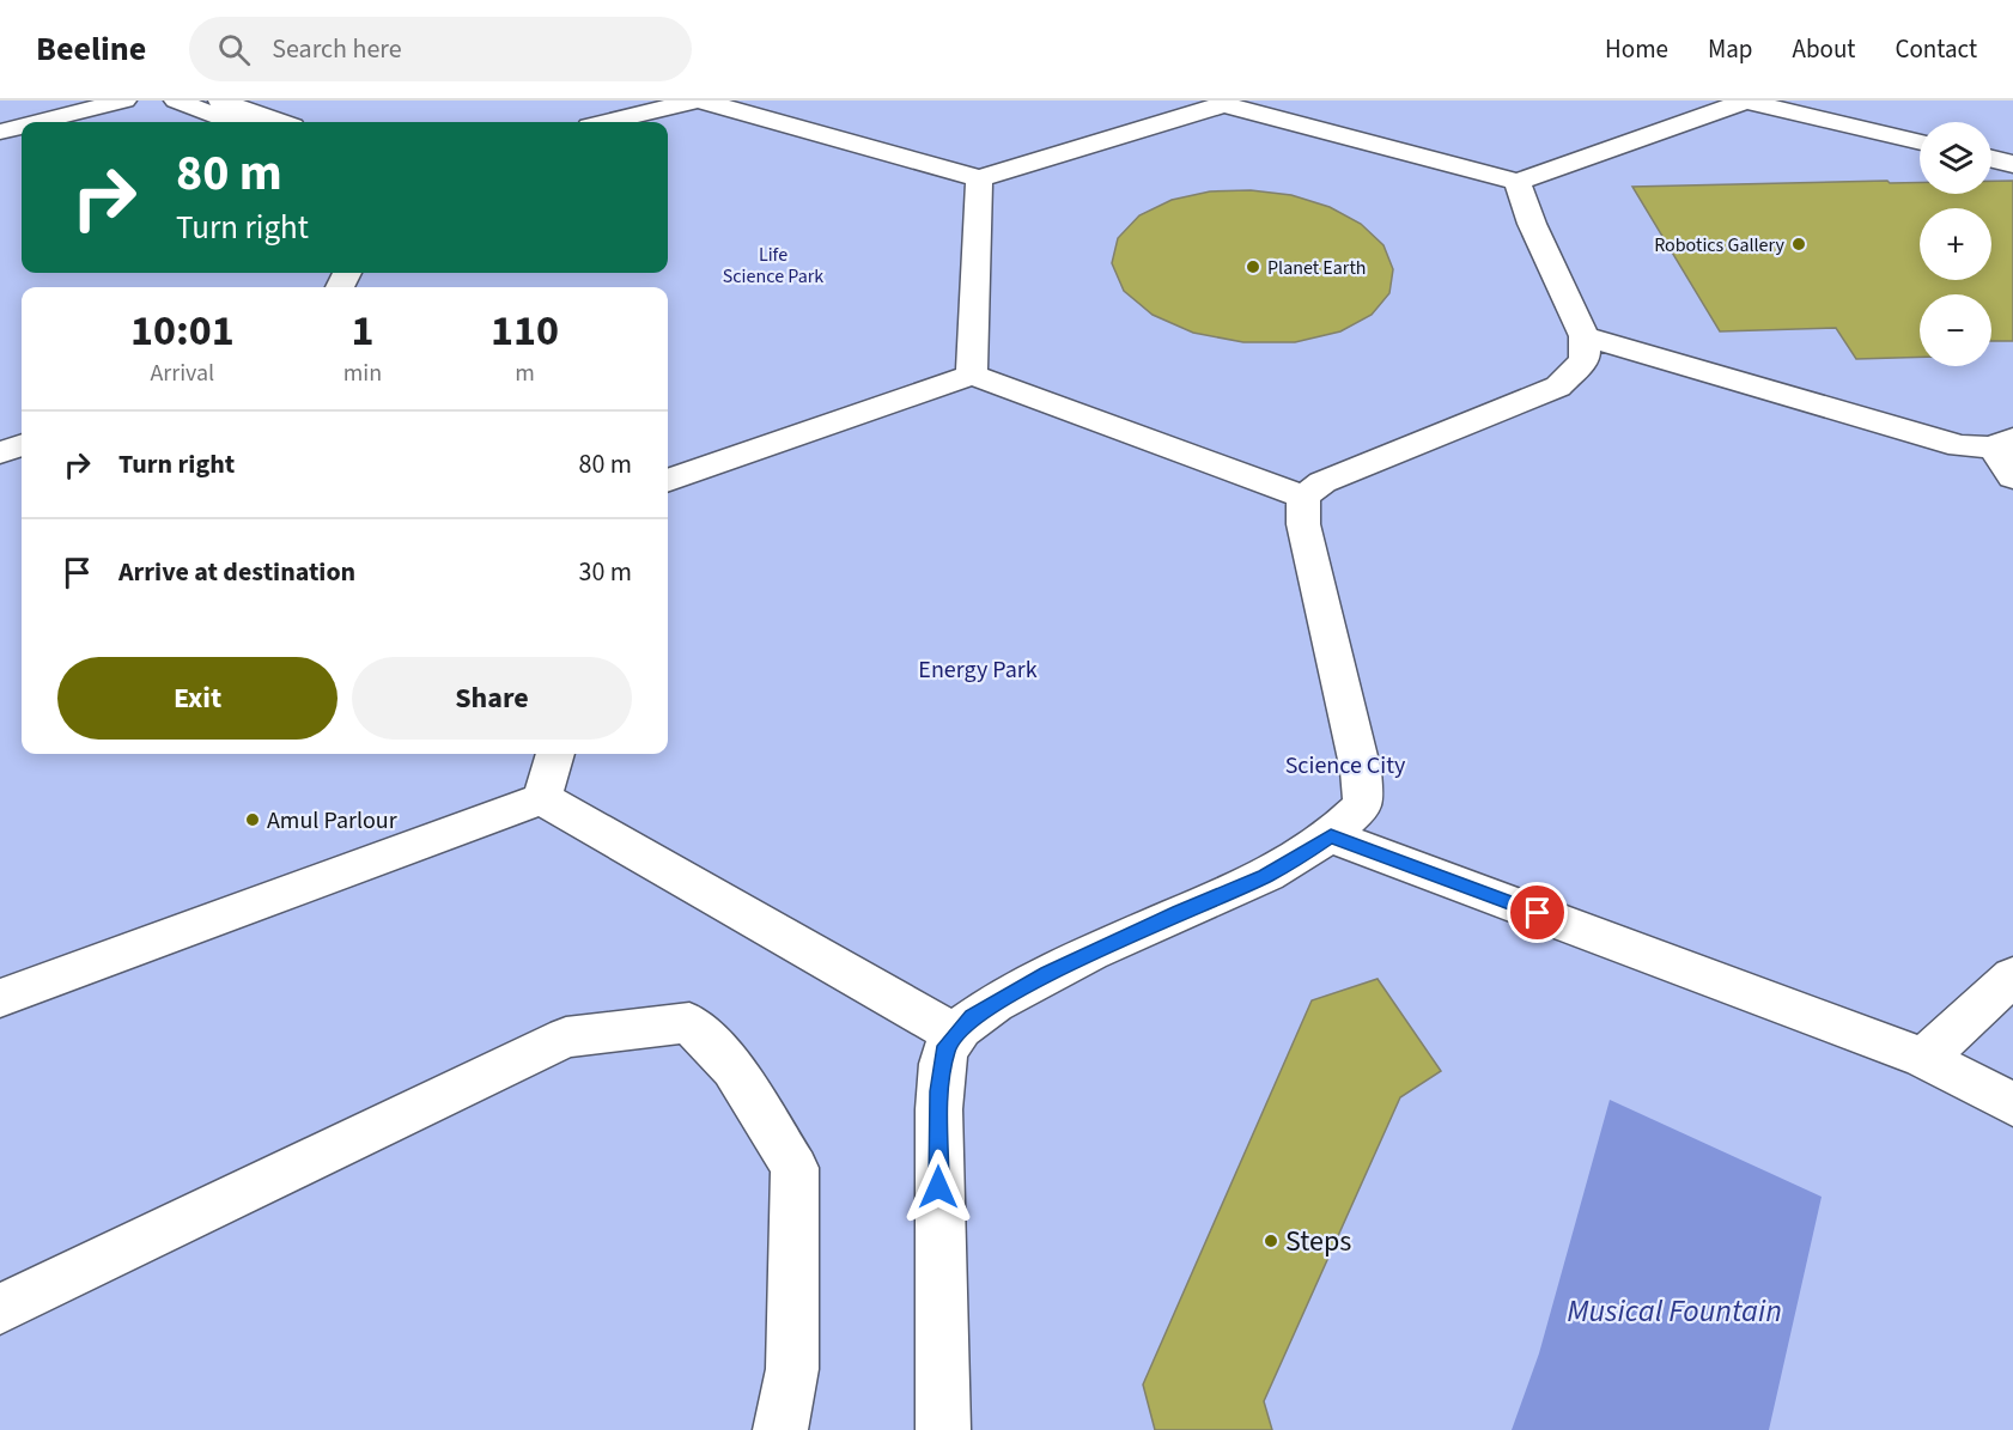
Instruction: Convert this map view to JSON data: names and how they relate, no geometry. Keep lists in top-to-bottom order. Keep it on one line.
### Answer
{"water":["Musical Fountain"],"parks":["Life Science Park","Energy Park","Science City"],"places":["Robotics Gallery","Planet Earth","Amul Parlour","Steps"],"page":{"header":"Beeline","search":"Search here","nav":["Home","Map","About","Contact"],"map_buttons":["+","−"],"turn":["80 m","Turn right"],"eta":["10:01","Arrival","1","min","110","m"],"list":[{"name":"Turn right","value":"80 m"},{"name":"Arrive at destination","value":"30 m"}],"buttons":["Exit","Share"]}}
